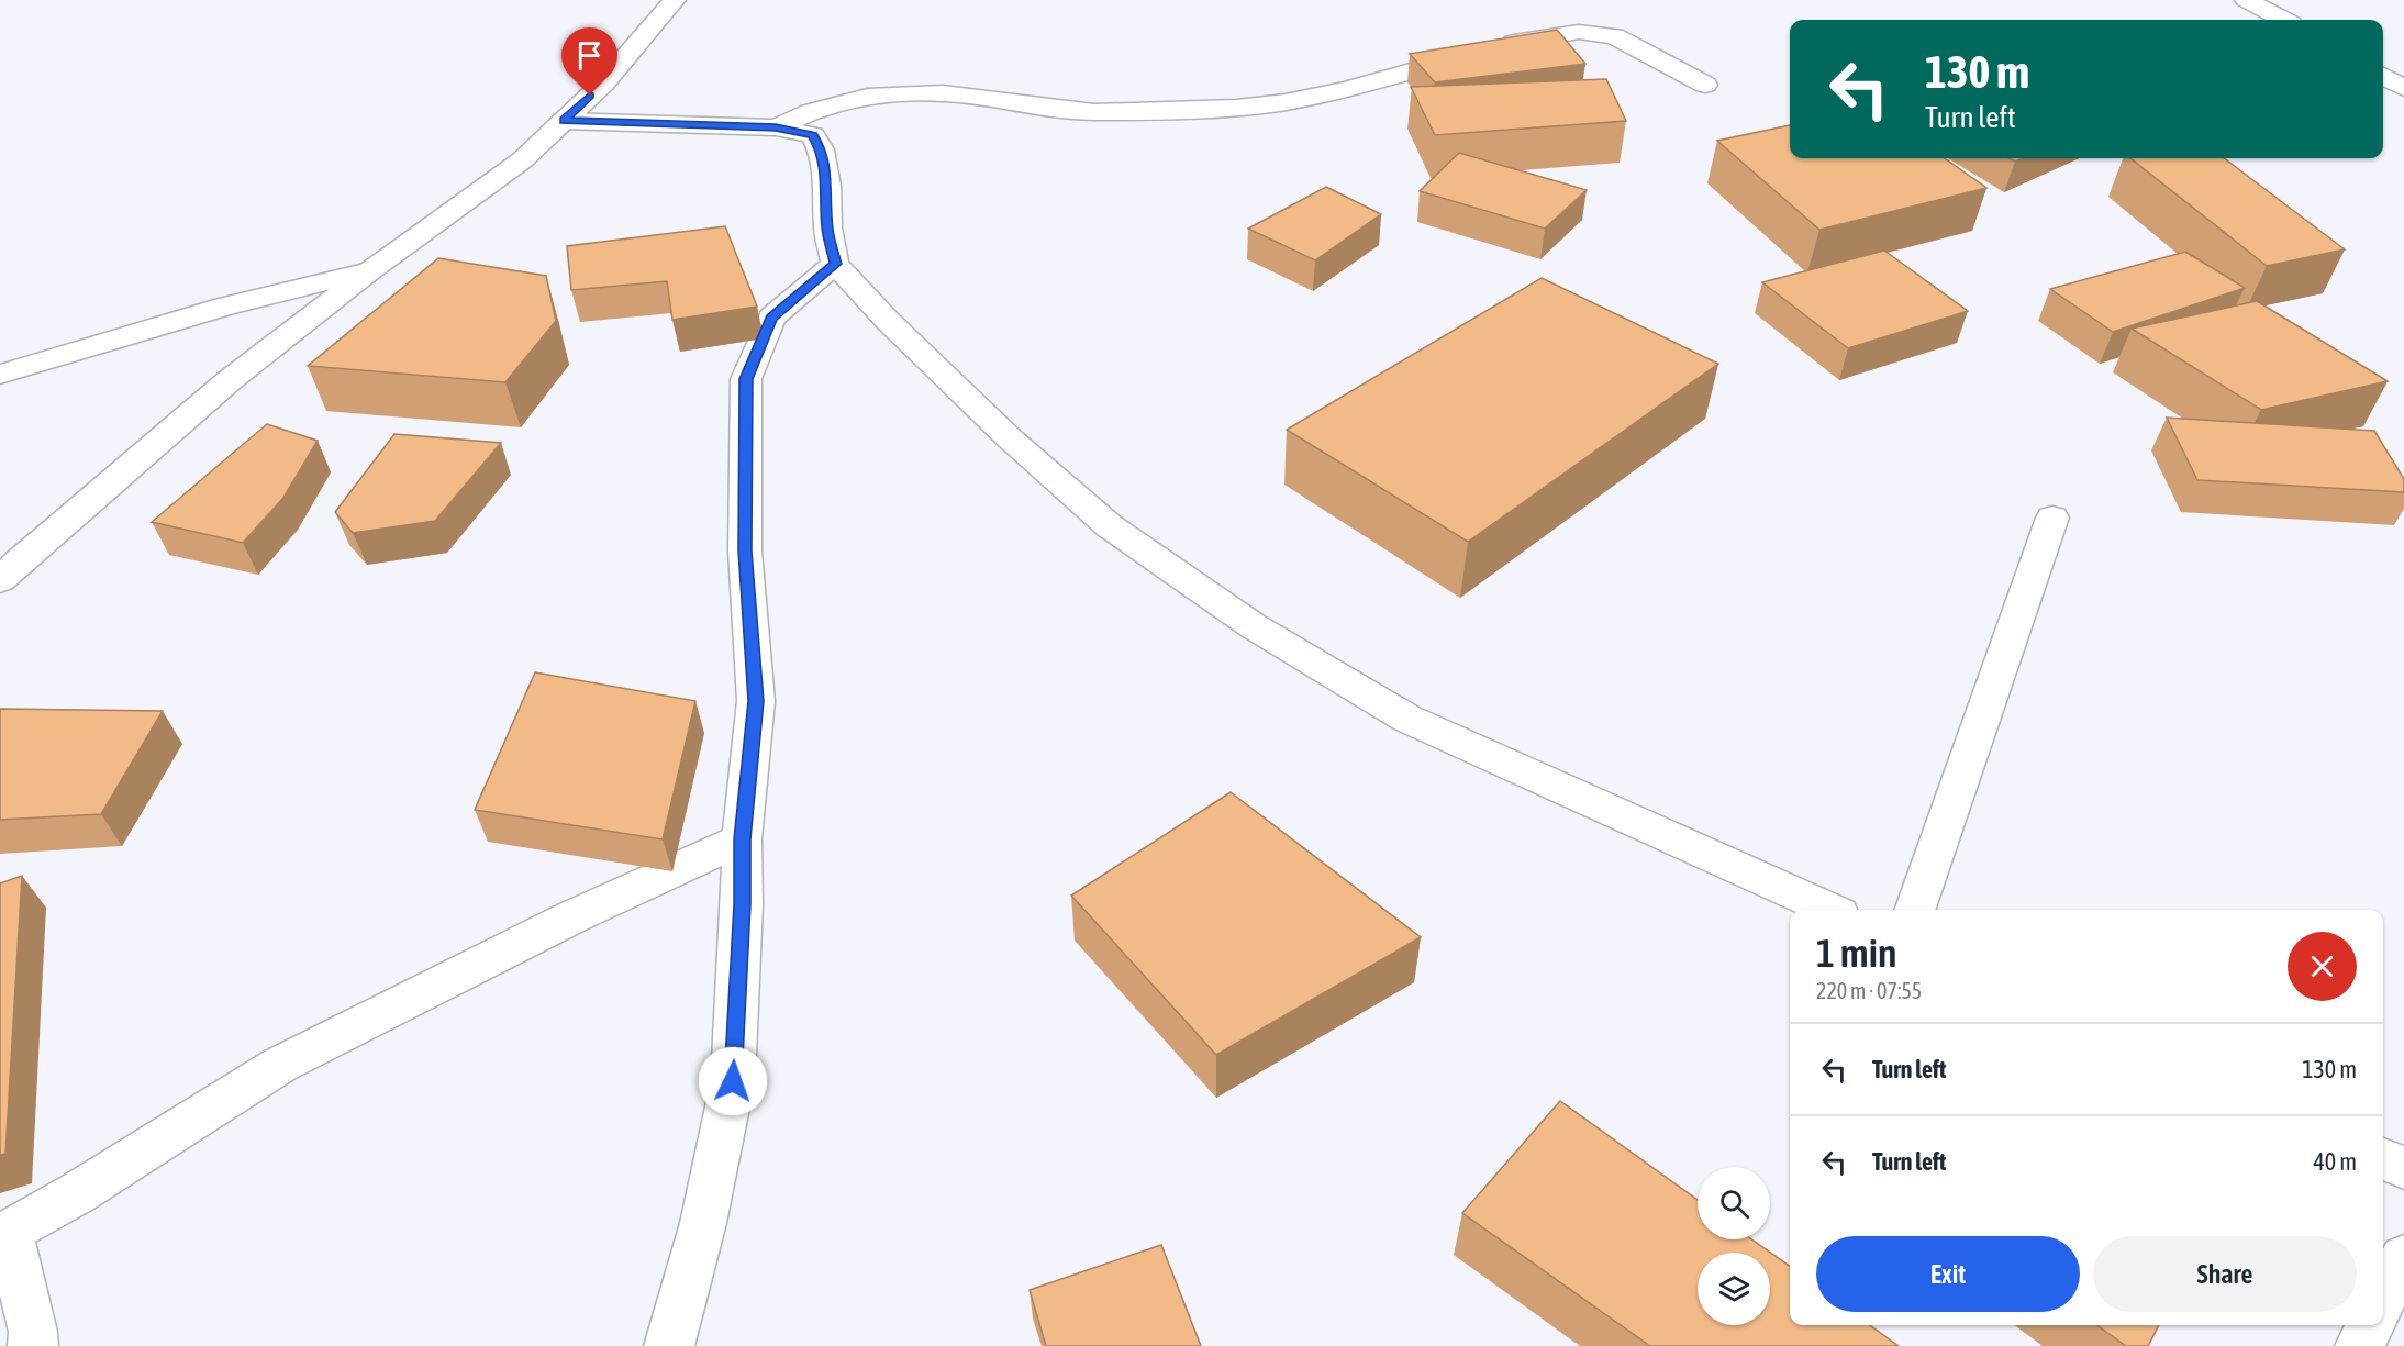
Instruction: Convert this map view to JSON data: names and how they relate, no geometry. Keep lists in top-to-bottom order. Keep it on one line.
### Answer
{"page":{"turn":["130 m","Turn left"],"heading":["1 min","220 m · 07:55"],"list":[{"name":"Turn left","value":"130 m"},{"name":"Turn left","value":"40 m"}],"buttons":["Exit","Share"]}}
